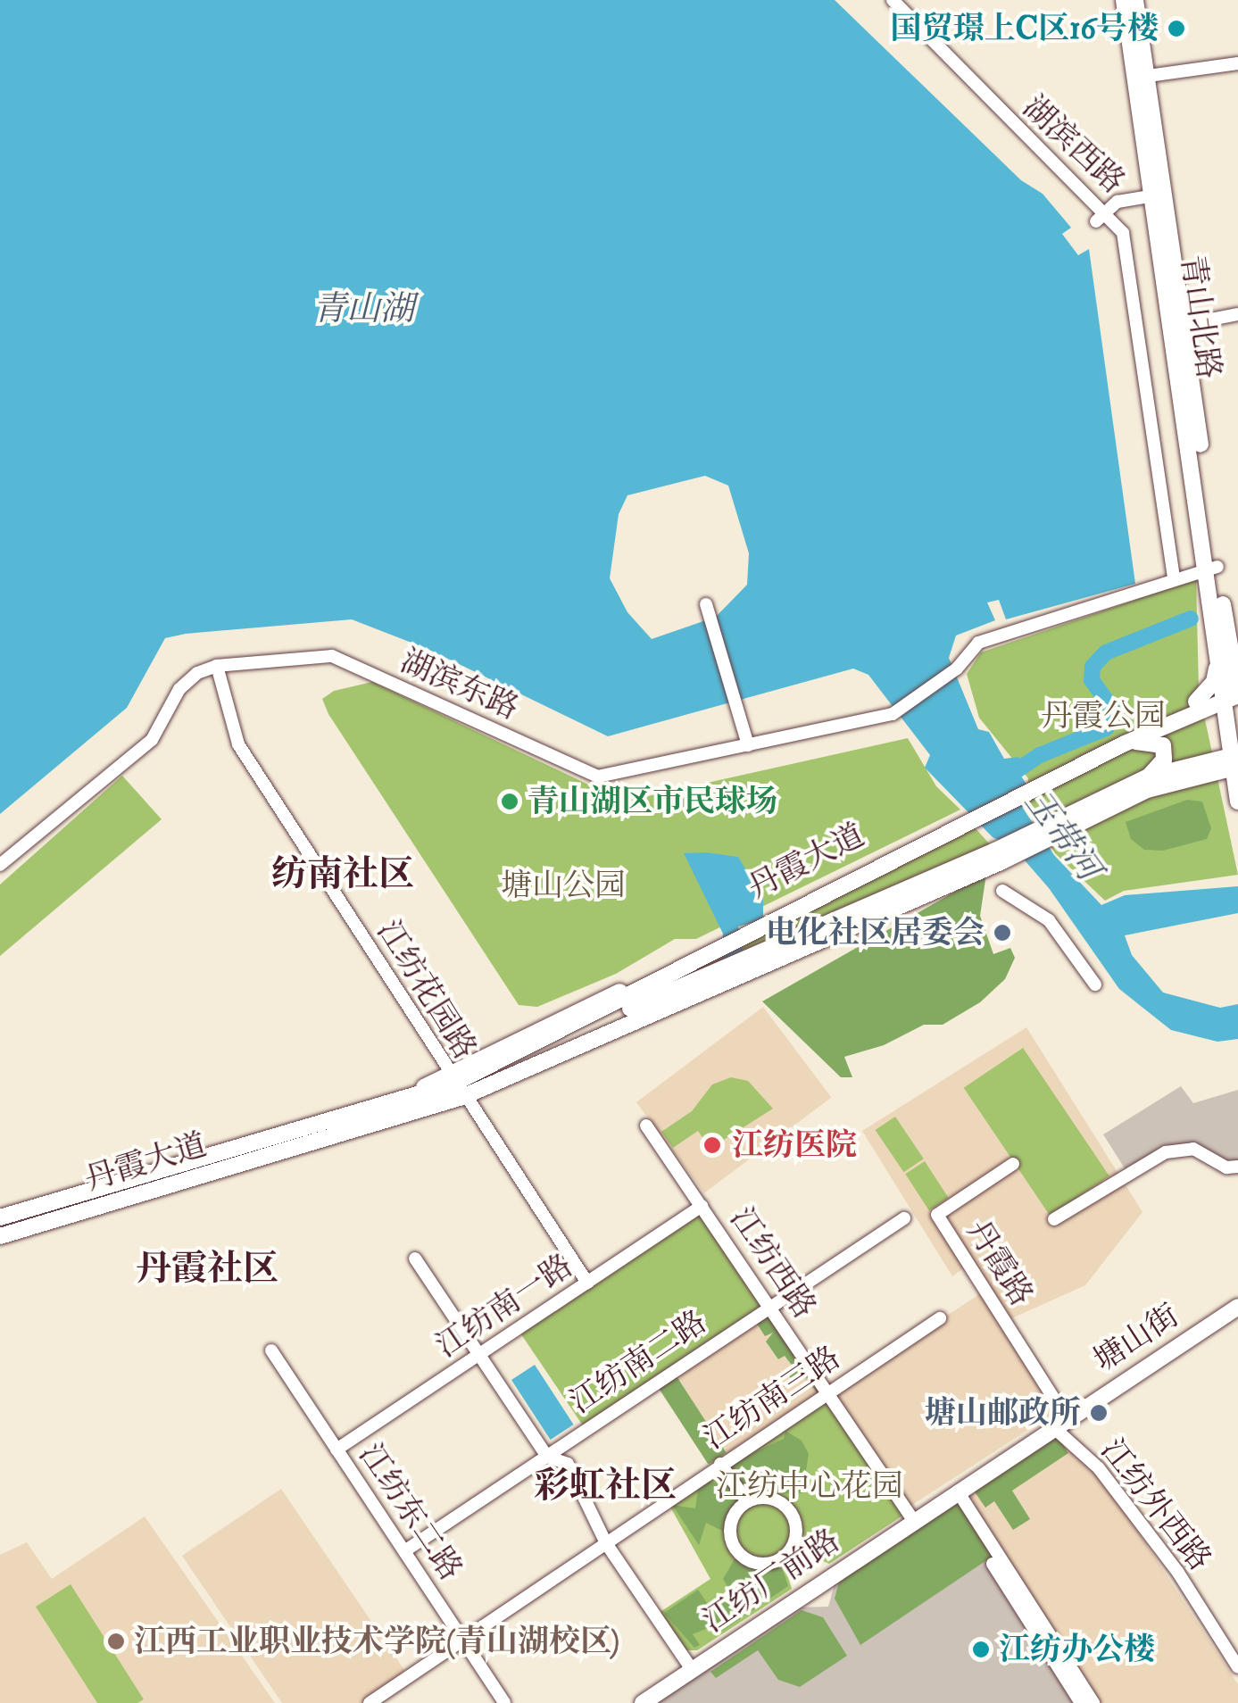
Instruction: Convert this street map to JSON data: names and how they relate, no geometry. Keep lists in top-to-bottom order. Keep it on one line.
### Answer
{"streets":{"main road":["青山北路","丹霞大道","塘山街","江纺厂前路"],"street":["湖滨西路","湖滨东路","江纺花园路","江纺西路","丹霞路","江纺南一路","江纺南二路","江纺南三路","江纺外西路","江纺东二路"]},"crossings":[["湖滨西路","湖滨东路"],["青山北路","丹霞大道"],["湖滨东路","江纺花园路"],["丹霞大道","江纺花园路"],["江纺花园路","江纺南一路"],["江纺西路","江纺南一路"],["江纺西路","江纺南二路"],["江纺西路","江纺南三路"],["江纺西路","江纺厂前路"],["丹霞路","塘山街"],["丹霞路","江纺外西路"],["丹霞路","江纺厂前路"],["江纺南一路","江纺东二路"],["塘山街","江纺外西路"],["塘山街","江纺厂前路"],["江纺南二路","江纺东二路"],["江纺南三路","江纺东二路"],["江纺外西路","江纺厂前路"]],"districts":["纺南社区","丹霞社区","彩虹社区"],"water":["青山湖","玉带河"],"parks":["丹霞公园","塘山公园","江纺中心花园"],"places":["国贸璟上C区16号楼","青山湖区市民球场","电化社区居委会","江纺医院","塘山邮政所","江西工业职业技术学院(青山湖校区)","江纺办公楼"]}
